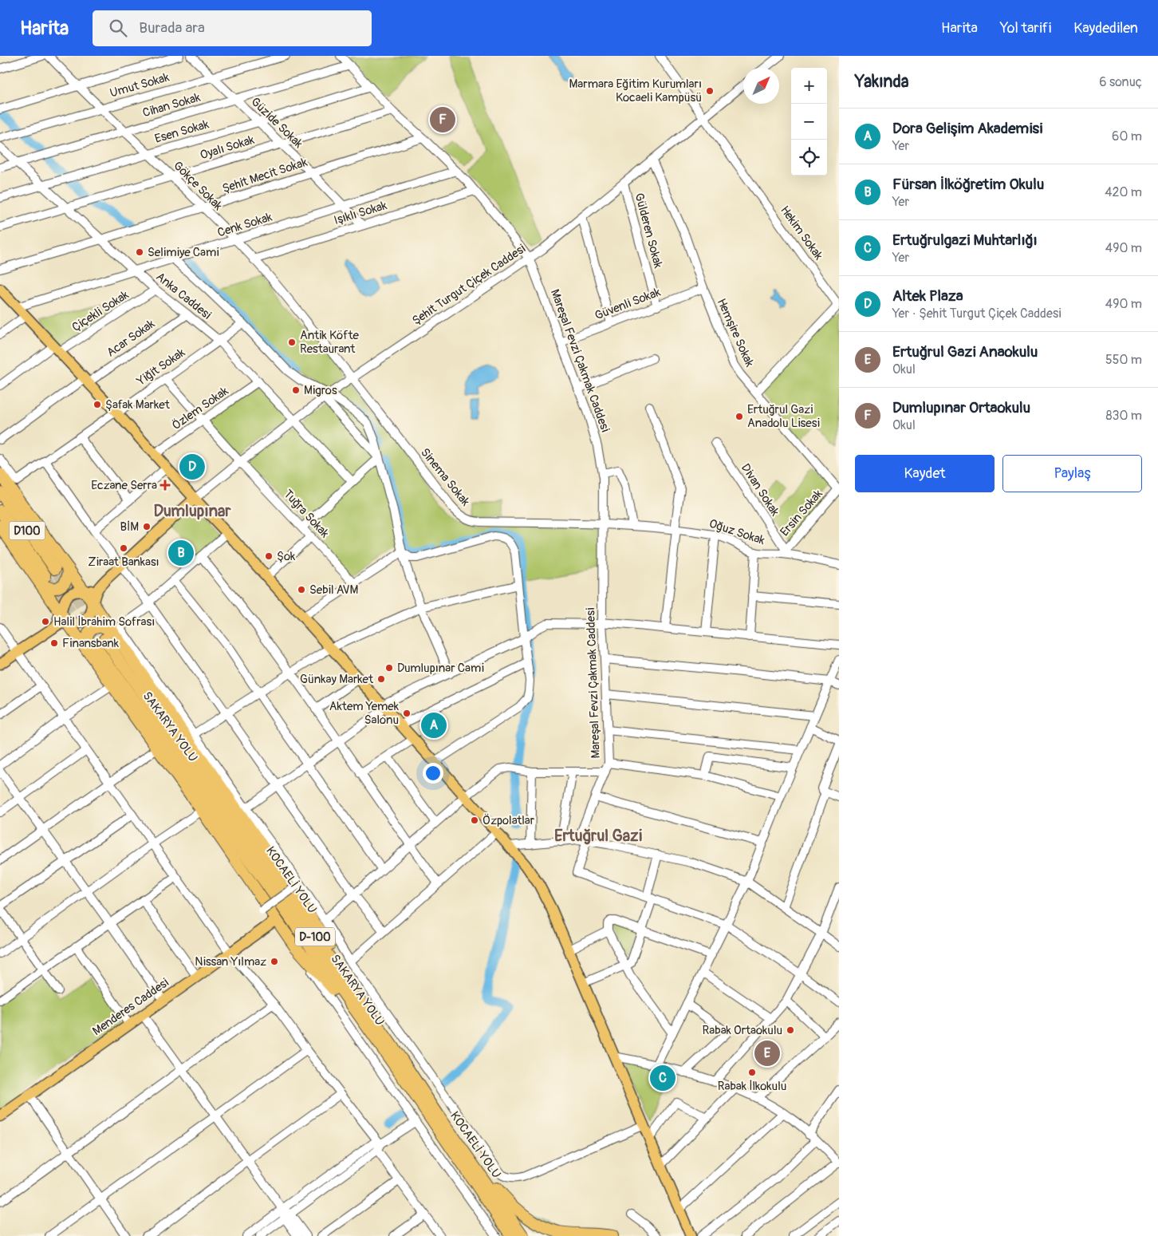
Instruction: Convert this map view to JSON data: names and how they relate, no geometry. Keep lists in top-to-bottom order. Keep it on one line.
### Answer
{"streets":{"highway":["D100","SAKARYA YOLU","KOCAELİ YOLU","D-100"],"main road":["Menderes Caddesi"],"street":["Umut Sokak","Cihan Sokak","Güzide Sokak","Esen Sokak","Oyalı Sokak","Şehit Mecit Sokak","Gökçe Sokak","Işıklı Sokak","Cenk Sokak","Gülderen Sokak","Hekim Sokak","Şehit Turgut Çiçek Caddesi","Anka Caddesi","Güvenli Sokak","Çiçekli Sokak","Hemşire Sokak","Acar Sokak","Mareşal Fevzi Çakmak Caddesi","Yiğit Sokak","Özlem Sokak","Sinema Sokak","Divan Sokak","Ersin Sokak","Tuğra Sokak","Oğuz Sokak"]},"crossings":[["Umut Sokak","Güzide Sokak"],["Umut Sokak","Gökçe Sokak"],["Cihan Sokak","Güzide Sokak"],["Cihan Sokak","Gökçe Sokak"],["Cihan Sokak","Anka Caddesi"],["Cihan Sokak","Mareşal Fevzi Çakmak Caddesi"],["Güzide Sokak","Esen Sokak"],["Güzide Sokak","Oyalı Sokak"],["Güzide Sokak","Şehit Mecit Sokak"],["Güzide Sokak","Işıklı Sokak"],["Güzide Sokak","Cenk Sokak"],["Esen Sokak","Gökçe Sokak"],["Esen Sokak","Anka Caddesi"],["Esen Sokak","Mareşal Fevzi Çakmak Caddesi"],["Oyalı Sokak","Gökçe Sokak"],["Oyalı Sokak","Anka Caddesi"],["Oyalı Sokak","Mareşal Fevzi Çakmak Caddesi"],["Şehit Mecit Sokak","Gökçe Sokak"],["Şehit Mecit Sokak","Anka Caddesi"],["Şehit Mecit Sokak","Mareşal Fevzi Çakmak Caddesi"],["Gökçe Sokak","Işıklı Sokak"],["Gökçe Sokak","Cenk Sokak"],["Gökçe Sokak","Şehit Turgut Çiçek Caddesi"],["Gökçe Sokak","Sinema Sokak"],["Işıklı Sokak","Mareşal Fevzi Çakmak Caddesi"],["Cenk Sokak","Anka Caddesi"],["Cenk Sokak","Mareşal Fevzi Çakmak Caddesi"],["Gülderen Sokak","Şehit Turgut Çiçek Caddesi"],["Gülderen Sokak","Güvenli Sokak"],["Hekim Sokak","Şehit Turgut Çiçek Caddesi"],["Hekim Sokak","Hemşire Sokak"],["Şehit Turgut Çiçek Caddesi","Anka Caddesi"],["Şehit Turgut Çiçek Caddesi","Hemşire Sokak"],["Şehit Turgut Çiçek Caddesi","Mareşal Fevzi Çakmak Caddesi"],["Şehit Turgut Çiçek Caddesi","Sinema Sokak"],["Şehit Turgut Çiçek Caddesi","Tuğra Sokak"],["Anka Caddesi","Çiçekli Sokak"],["Anka Caddesi","Acar Sokak"],["Anka Caddesi","Yiğit Sokak"],["Anka Caddesi","Özlem Sokak"],["Güvenli Sokak","Hemşire Sokak"],["Güvenli Sokak","Mareşal Fevzi Çakmak Caddesi"],["Hemşire Sokak","Ersin Sokak"],["Mareşal Fevzi Çakmak Caddesi","Sinema Sokak"],["Mareşal Fevzi Çakmak Caddesi","Oğuz Sokak"],["Yiğit Sokak","Tuğra Sokak"],["Özlem Sokak","Tuğra Sokak"],["Sinema Sokak","Oğuz Sokak"],["Divan Sokak","Ersin Sokak"],["Divan Sokak","Oğuz Sokak"],["Ersin Sokak","Oğuz Sokak"]],"districts":["Dumlupınar","Ertuğrul Gazi"],"places":{"other":["Marmara Eğitim Kurumları Kocaeli Kampüsü","Selimiye Cami","Antik Köfte Restaurant","Migros","Şafak Market","Ertuğrul Gazi Anadolu Lisesi","BİM","Ziraat Bankası","Şok","Sebil AVM","Halil İbrahim Sofrası","Finansbank","Dumlupınar Cami","Günkay Market","Aktem Yemek Salonu","Özpolatlar","Nissan Yılmaz","Rabak Ortaokulu","Rabak İlkokulu"],"health":["Eczane Serra"]},"north":"top right","page":{"header":"Harita","search":"Burada ara","nav":["Harita","Yol tarifi","Kaydedilen"],"heading":["Yakında","6 sonuç"],"map_buttons":["+","−"],"pins":["F","D","B","A","E","C"],"list":[{"mark":"A","name":"Dora Gelişim Akademisi","note":"Yer","value":"60 m"},{"mark":"B","name":"Fürsan İlköğretim Okulu","note":"Yer","value":"420 m"},{"mark":"C","name":"Ertuğrulgazi Muhtarlığı","note":"Yer","value":"490 m"},{"mark":"D","name":"Altek Plaza","note":"Yer · Şehit Turgut Çiçek Caddesi","value":"490 m"},{"mark":"E","name":"Ertuğrul Gazi Anaokulu","note":"Okul","value":"550 m"},{"mark":"F","name":"Dumlupınar Ortaokulu","note":"Okul","value":"830 m"}],"buttons":["Kaydet","Paylaş"]}}
